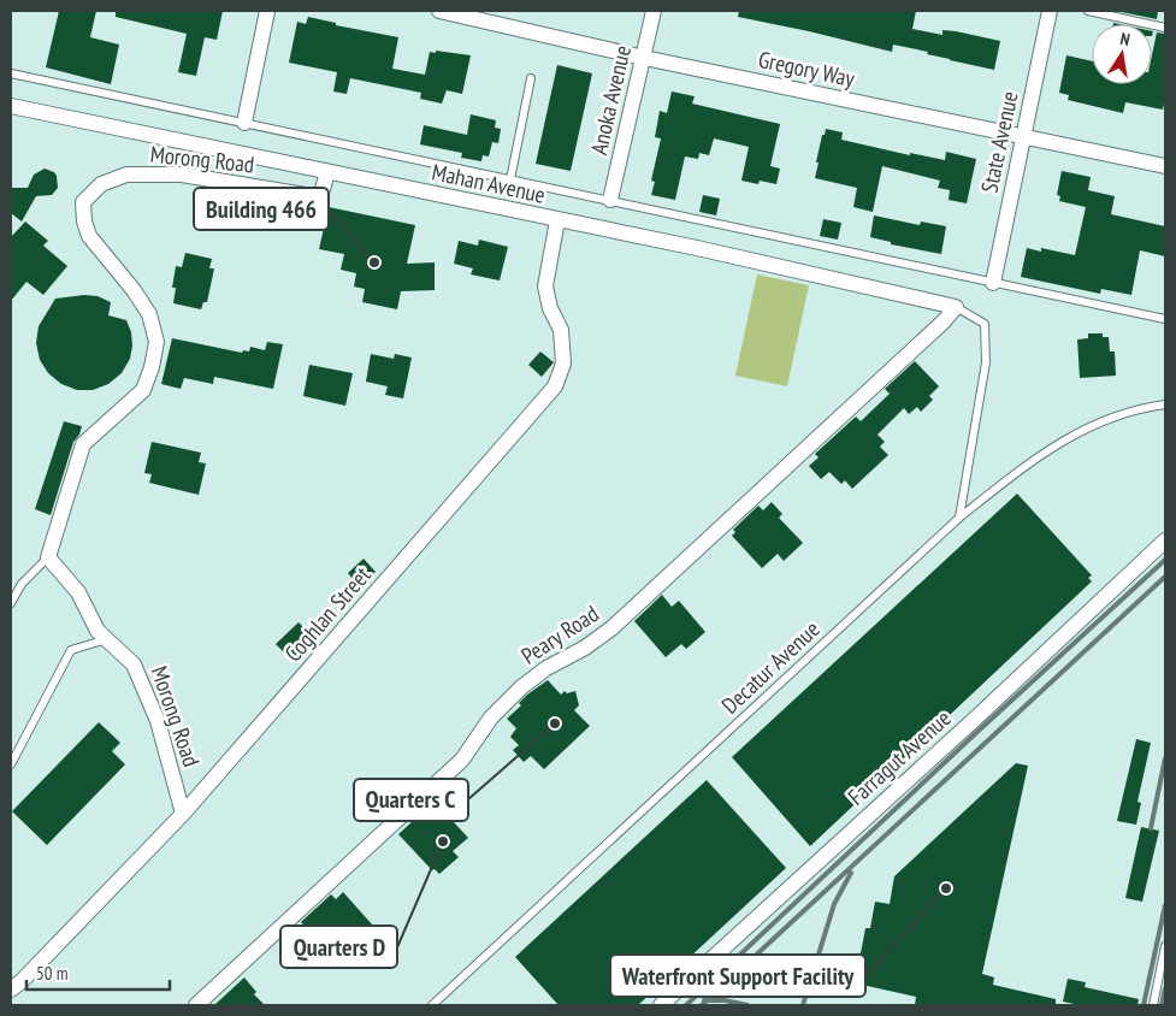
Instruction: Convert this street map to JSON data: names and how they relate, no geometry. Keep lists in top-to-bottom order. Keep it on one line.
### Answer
{"streets":{"street":["Gregory Way","Anoka Avenue","State Avenue","Morong Road","Mahan Avenue","Coghlan Street","Peary Road","Farragut Avenue"],"lane":["Decatur Avenue"]},"crossings":[["Gregory Way","Anoka Avenue"],["Gregory Way","State Avenue"],["Morong Road","Mahan Avenue"],["Morong Road","Coghlan Street"],["Mahan Avenue","Coghlan Street"],["Mahan Avenue","Peary Road"]],"places":["Building 466","Quarters C","Quarters D","Waterfront Support Facility"],"scale_bar":"50 m","north":"top"}
